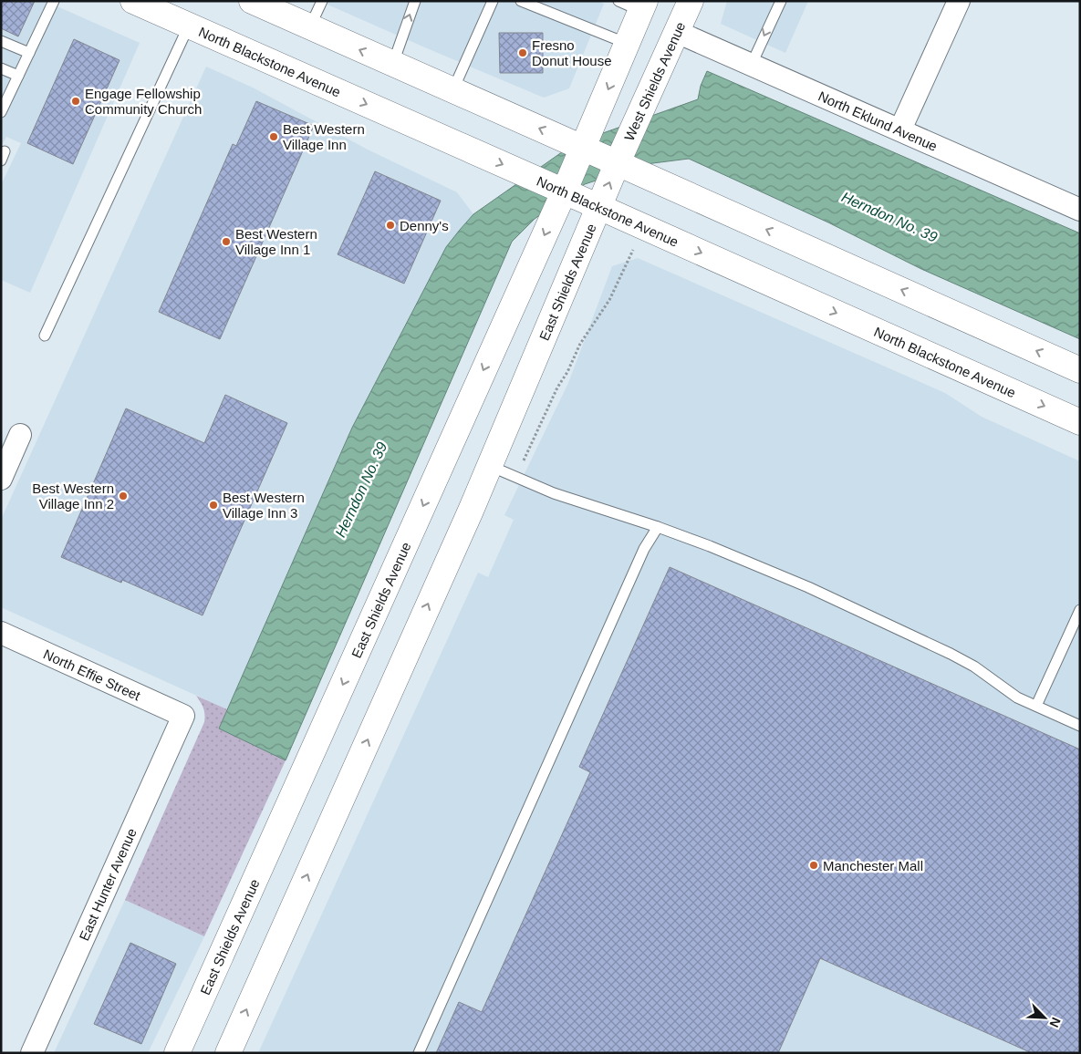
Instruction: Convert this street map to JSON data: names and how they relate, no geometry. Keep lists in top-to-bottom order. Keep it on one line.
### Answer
{"streets":{"main road":["North Blackstone Avenue","West Shields Avenue","East Shields Avenue"],"street":["North Eklund Avenue","North Effie Street","East Hunter Avenue"]},"crossings":[["North Blackstone Avenue","East Shields Avenue"],["West Shields Avenue","North Eklund Avenue"],["West Shields Avenue","East Shields Avenue"],["North Effie Street","East Hunter Avenue"]],"water":["Herndon No. 39"],"places":["Fresno Donut House","Engage Fellowship Community Church","Best Western Village Inn","Denny's","Best Western Village Inn 1","Best Western Village Inn 2","Best Western Village Inn 3","Manchester Mall"],"north":"bottom right"}
